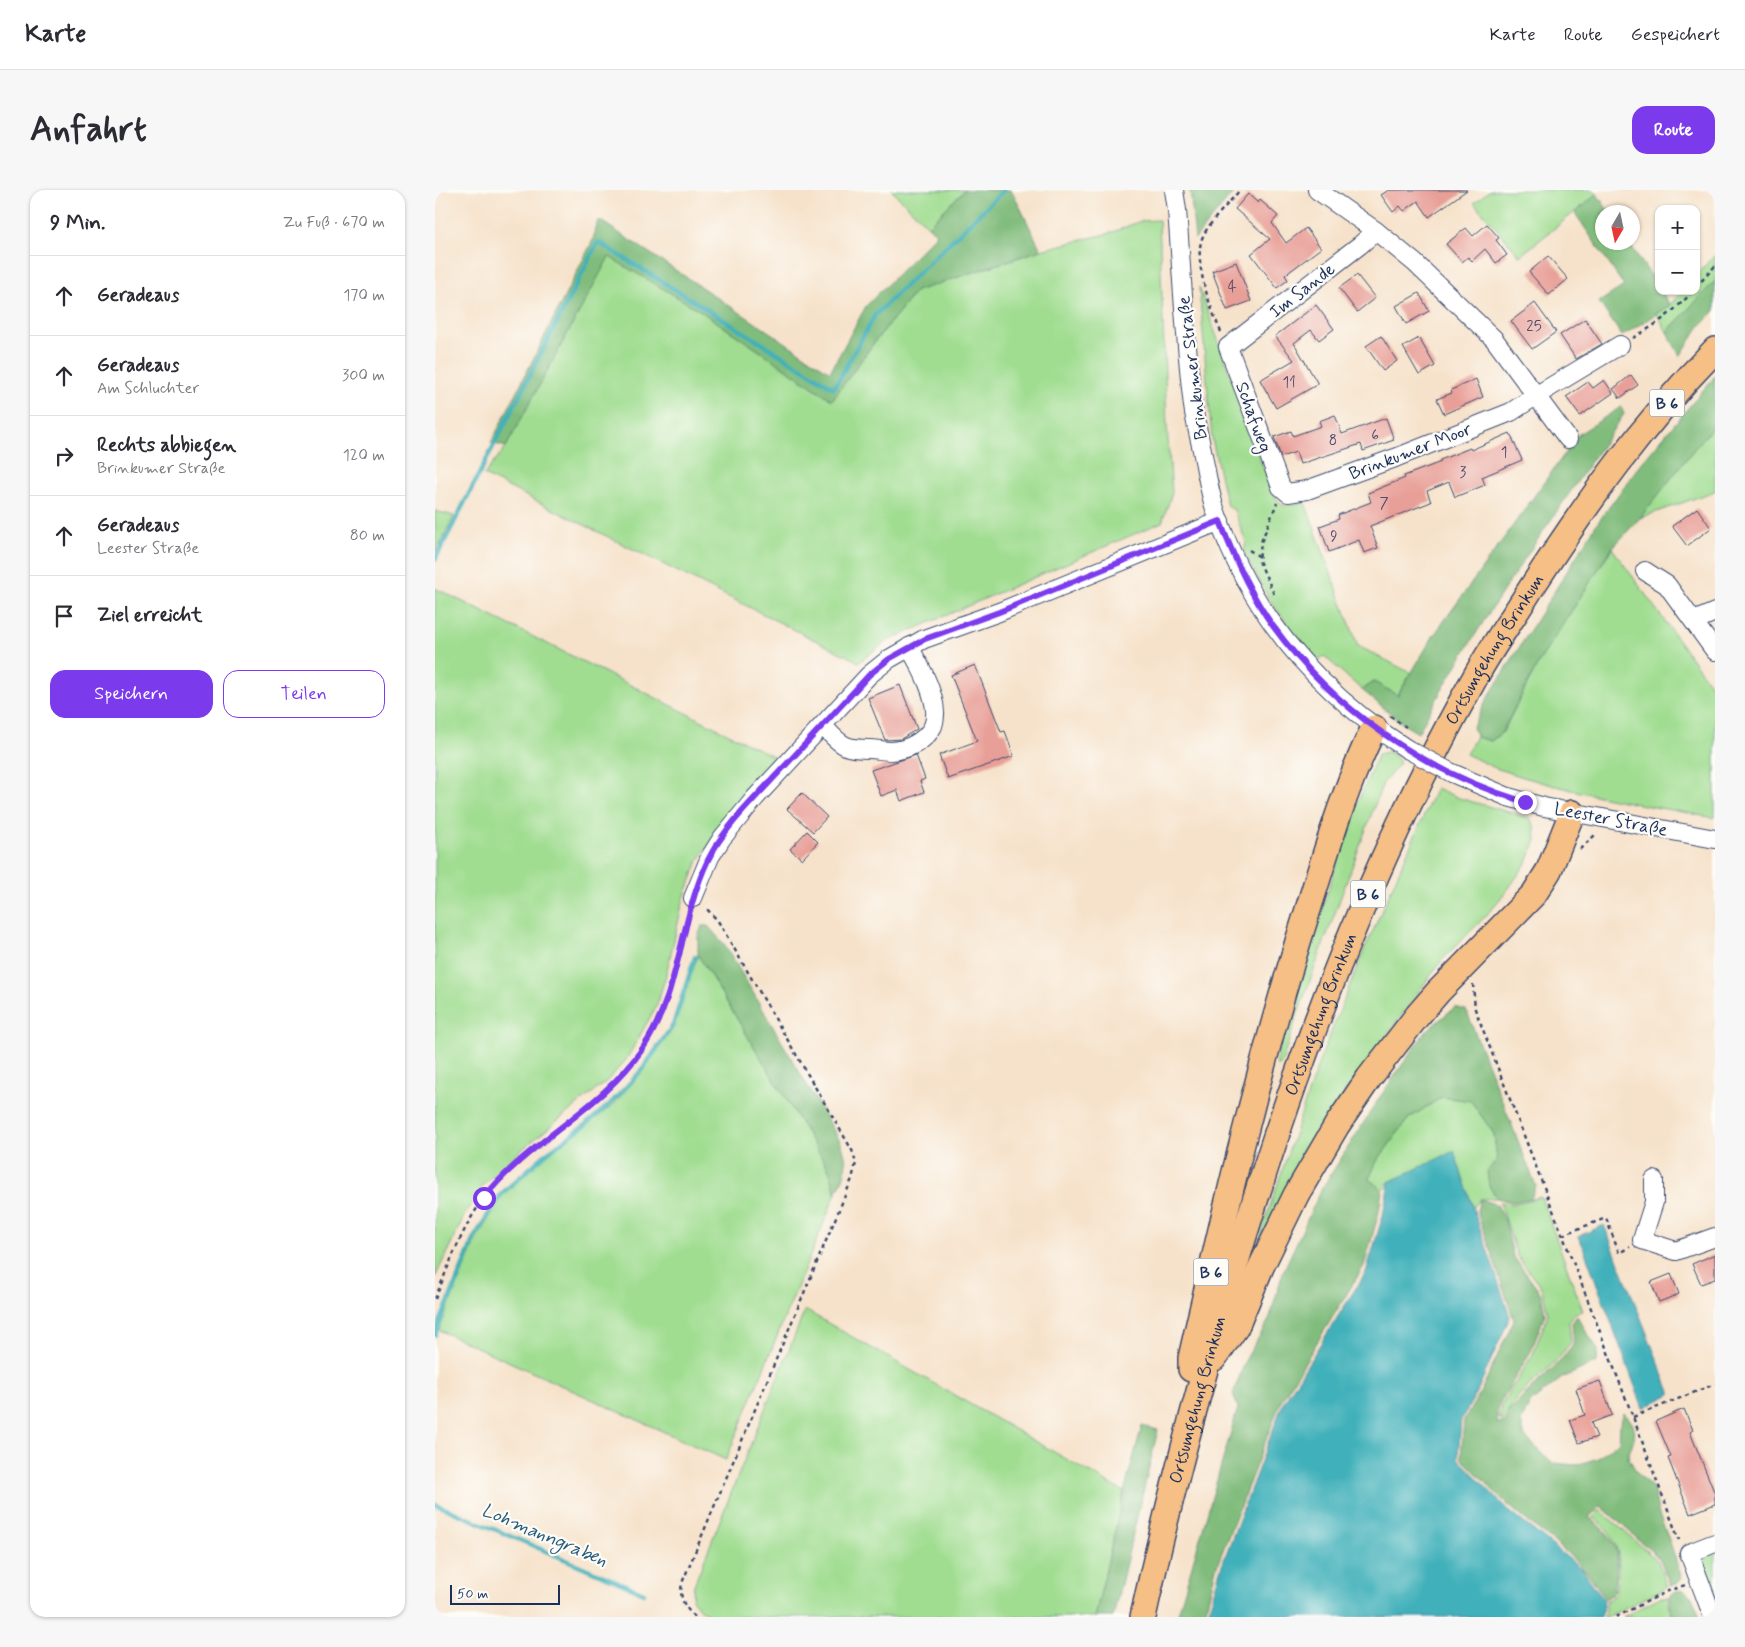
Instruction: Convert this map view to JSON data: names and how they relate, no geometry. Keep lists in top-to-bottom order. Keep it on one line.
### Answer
{"streets":{"highway":["B 6","Ortsumgehung Brinkum"],"street":["Im Sande","Brinkumer Straße","Schafweg","Brinkumer Moor","Leester Straße"]},"crossings":[["Im Sande","Schafweg"],["Brinkumer Straße","B 6"],["Brinkumer Straße","Leester Straße"],["B 6","Ortsumgehung Brinkum"],["B 6","Leester Straße"],["Schafweg","Brinkumer Moor"]],"water":["Lohmanngraben"],"house_numbers":["4","25","11","6","8","1","3","7","9"],"scale_bar":"50 m","north":"bottom","page":{"header":"Karte","nav":["Karte","Route","Gespeichert"],"buttons":["Route",["Speichern","Teilen"]],"title":"Anfahrt","heading":["9 Min.","Zu Fuß · 670 m"],"map_buttons":["+","−"],"list":[["Geradeaus","170 m"],["Geradeaus","Am Schluchter","300 m"],["Rechts abbiegen","Brinkumer Straße","120 m"],["Geradeaus","Leester Straße","80 m"],"Ziel erreicht"],"scale":"50 m"}}
